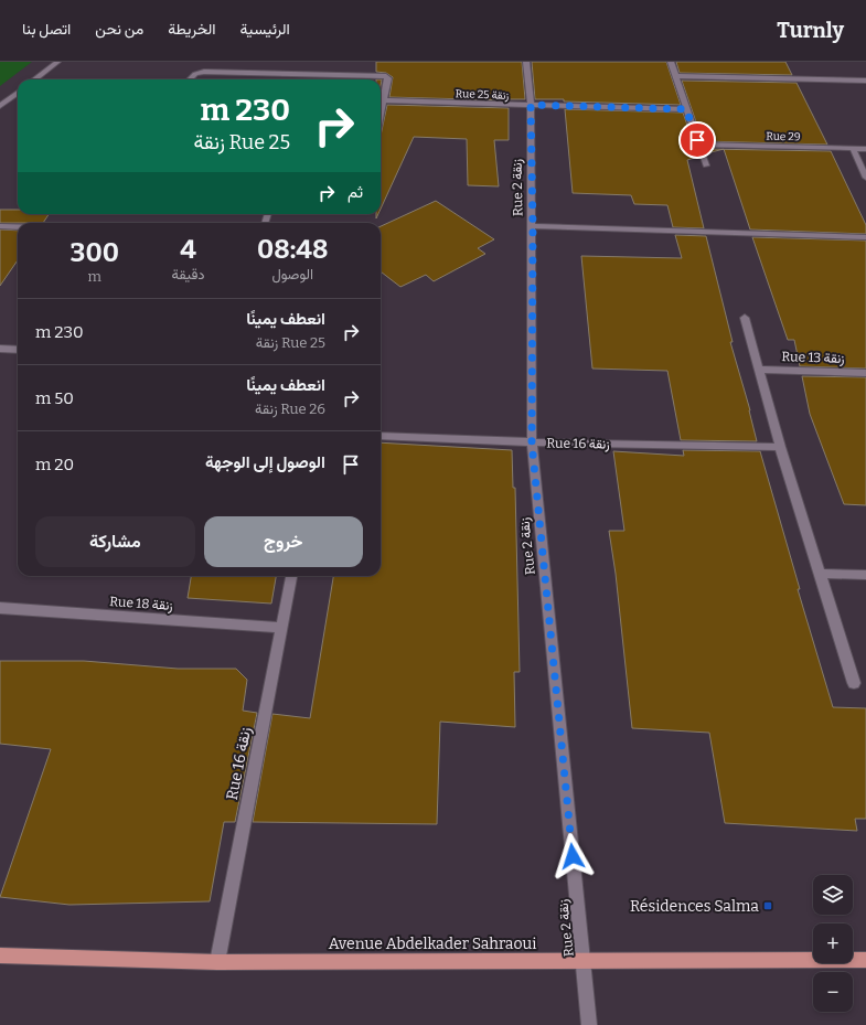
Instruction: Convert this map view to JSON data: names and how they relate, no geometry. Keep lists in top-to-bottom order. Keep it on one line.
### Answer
{"streets":{"main road":["Avenue Abdelkader Sahraoui"],"street":["Rue 25 زنقة","Rue 29","Rue 2 زنقة","Rue 13 زنقة","Rue 16 زنقة","Rue 18 زنقة"]},"crossings":[["Rue 25 زنقة","Rue 2 زنقة"],["Rue 2 زنقة","Rue 16 زنقة"],["Rue 2 زنقة","Avenue Abdelkader Sahraoui"],["Rue 16 زنقة","Rue 18 زنقة"],["Rue 16 زنقة","Avenue Abdelkader Sahraoui"]],"places":{"transit":["Résidences Salma"]},"page":{"header":"Turnly","nav":["الرئيسية","الخريطة","من نحن","اتصل بنا"],"turn":["230 m","Rue 25 زنقة"],"then":"ثم","eta":["08:48","الوصول","4","دقيقة","300","m"],"list":[{"name":"انعطف يمينًا","note":"Rue 25 زنقة","value":"230 m"},{"name":"انعطف يمينًا","note":"Rue 26 زنقة","value":"50 m"},{"name":"الوصول إلى الوجهة","value":"20 m"}],"buttons":["خروج","مشاركة"],"map_buttons":["+","−"]}}
